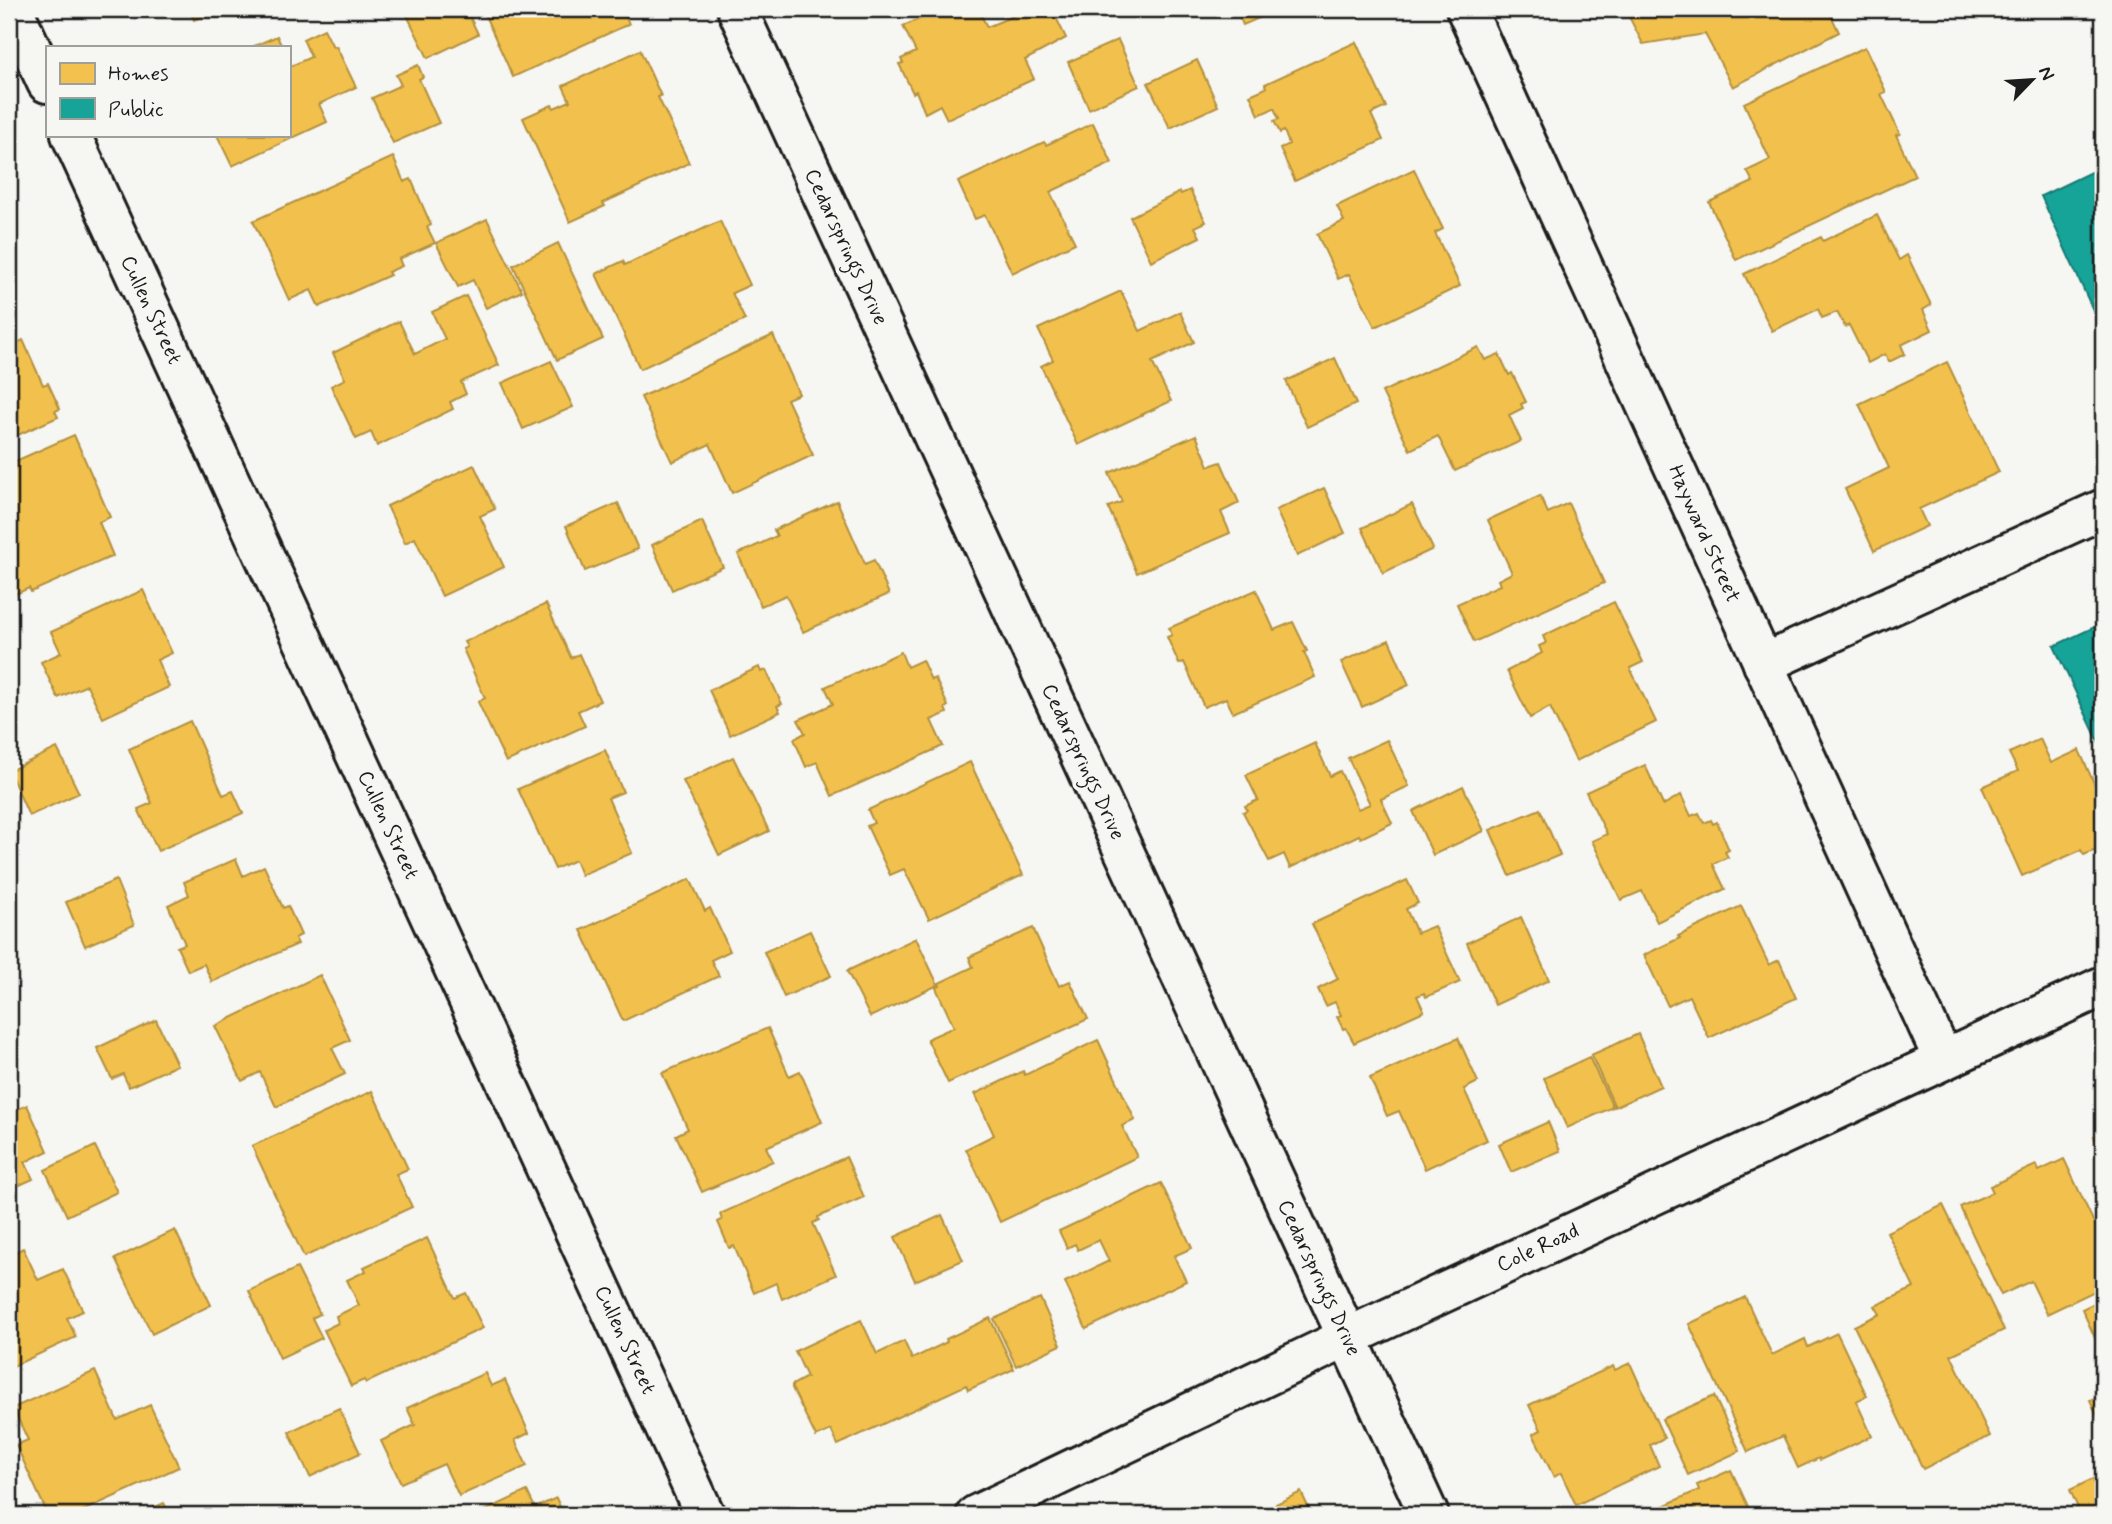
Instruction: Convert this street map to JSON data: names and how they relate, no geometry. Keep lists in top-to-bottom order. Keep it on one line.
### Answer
{"streets":{"street":["Cedarsprings Drive","Cullen Street","Hayward Street","Cole Road"]},"crossings":[["Cedarsprings Drive","Cole Road"],["Hayward Street","Cole Road"]],"legend":["Homes","Public"],"north":"top right"}
